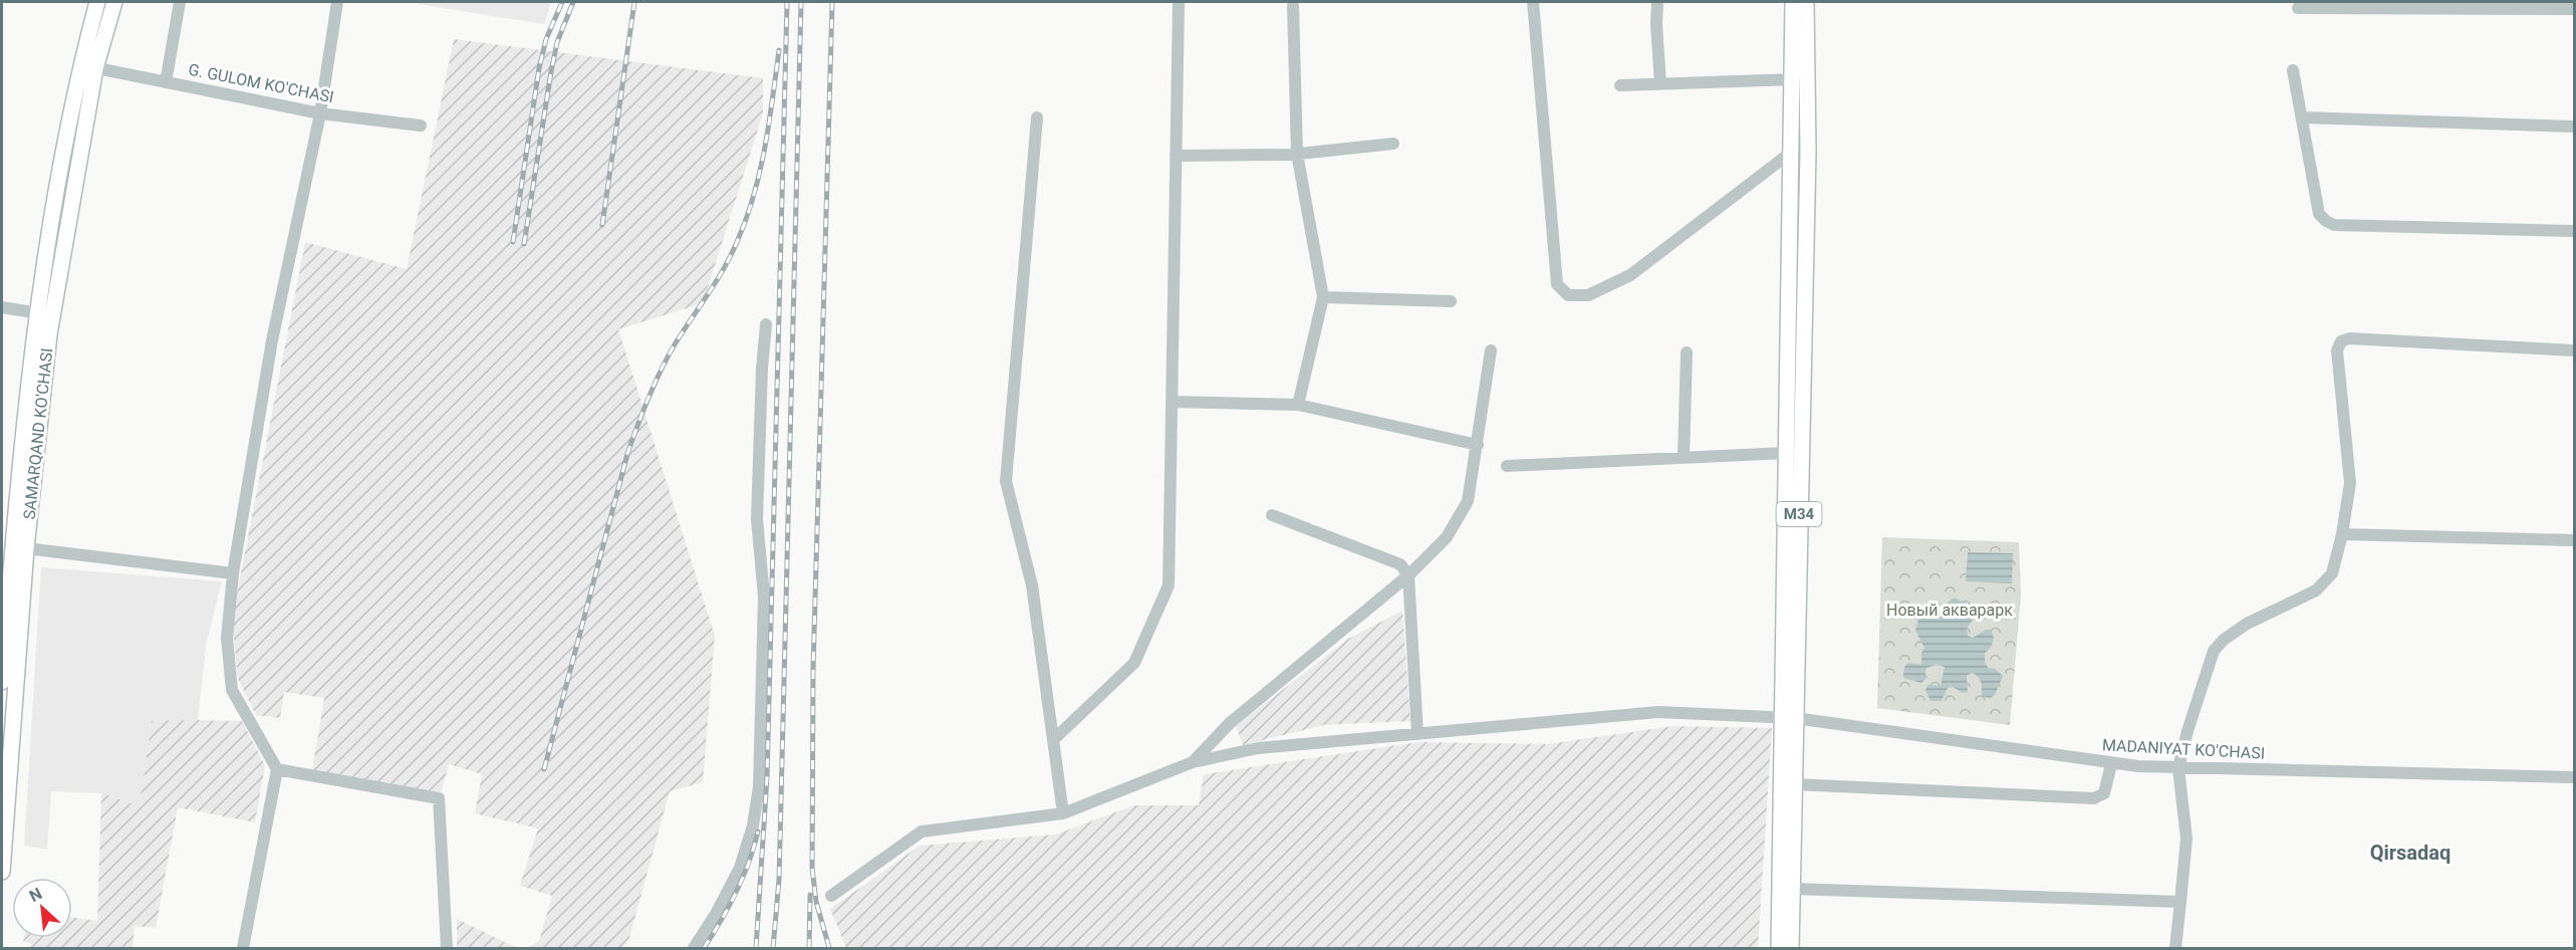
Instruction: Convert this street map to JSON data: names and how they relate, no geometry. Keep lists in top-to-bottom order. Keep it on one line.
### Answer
{"streets":{"main road":["SAMARQAND KO'CHASI","M34"],"street":["G. GULOM KO'CHASI","MADANIYAT KO'CHASI"]},"crossings":[["G. GULOM KO'CHASI","SAMARQAND KO'CHASI"],["M34","MADANIYAT KO'CHASI"]],"districts":["Qirsadaq"],"parks":["Новый акварарк"],"north":"top left"}
